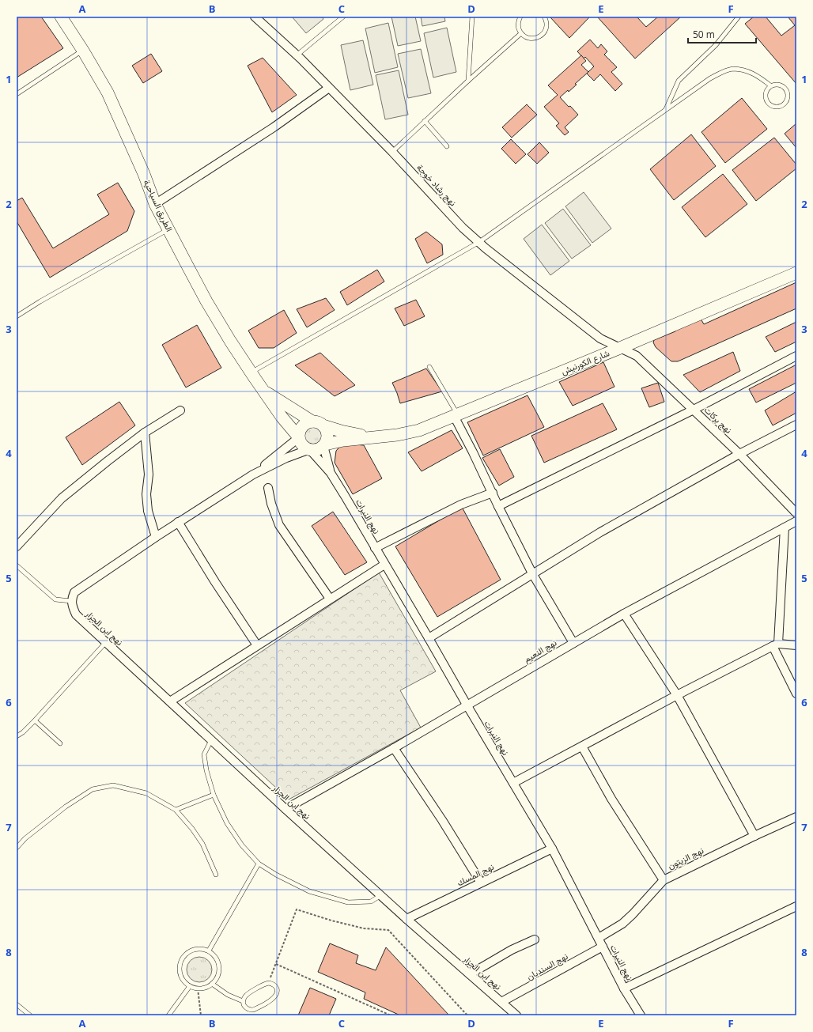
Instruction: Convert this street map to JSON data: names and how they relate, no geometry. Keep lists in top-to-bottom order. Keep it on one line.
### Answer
{"streets":{"main road":["الطريق السياحية","شارع الكورنيش"],"street":["نهج رشاد خوجة","نهج بركات","نهج النيرات","نهج ابن الجزار","نهج النعيم","نهج الزيتون","نهج المسك","نهج السنديان"]},"crossings":[["نهج رشاد خوجة","شارع الكورنيش"],["نهج رشاد خوجة","نهج بركات"],["الطريق السياحية","شارع الكورنيش"],["شارع الكورنيش","نهج بركات"],["نهج النيرات","نهج النعيم"],["نهج النيرات","نهج الزيتون"],["نهج النيرات","نهج المسك"],["نهج النيرات","نهج السنديان"],["نهج ابن الجزار","نهج النعيم"],["نهج ابن الجزار","نهج المسك"],["نهج ابن الجزار","نهج السنديان"]],"scale_bar":"50 m","grid":{"columns":["A","B","C","D","E","F"],"rows":["1","2","3","4","5","6","7","8"]}}
